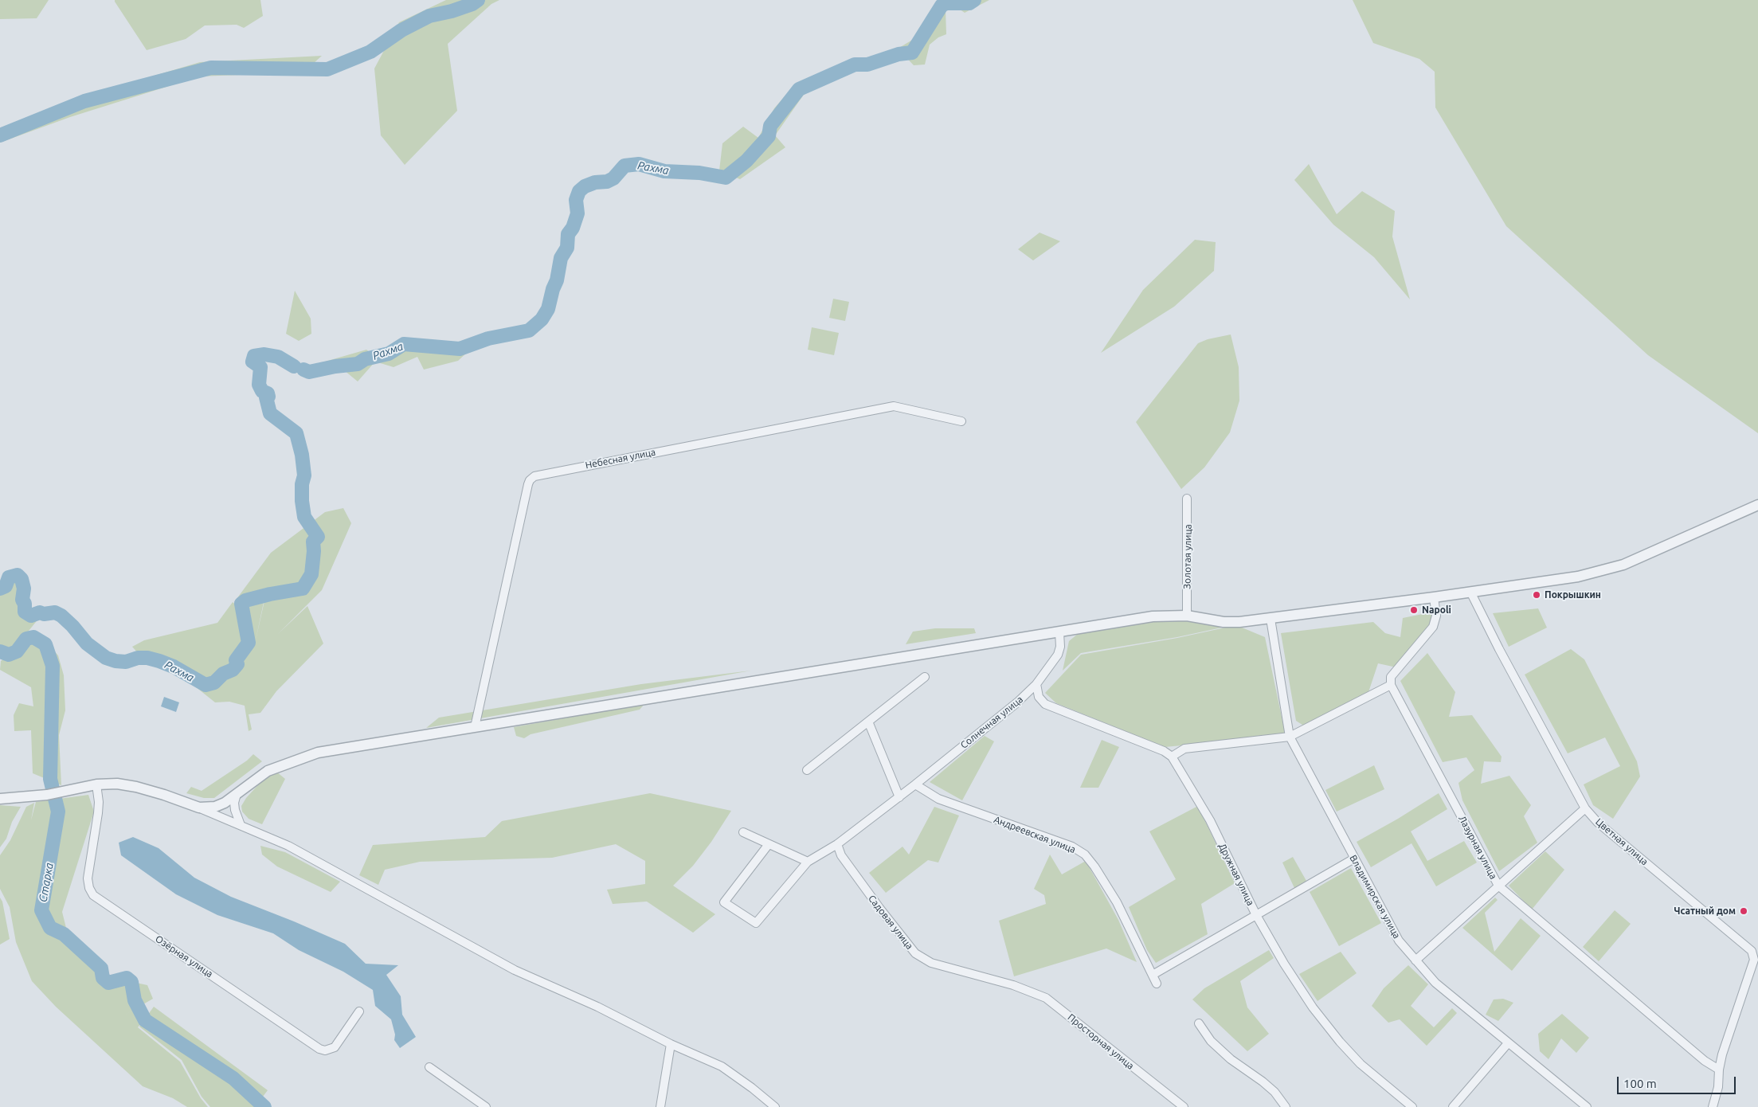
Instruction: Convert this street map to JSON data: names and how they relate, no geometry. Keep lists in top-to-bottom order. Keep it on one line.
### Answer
{"streets":{"street":["Небесная улица","Золотая улица","Солнечная улица","Андреевская улица","Цветная улица","Лазурная улица","Дружная улица","Владимирская улица","Садовая улица","Озёрная улица","Просторная улица"]},"crossings":[["Солнечная улица","Андреевская улица"],["Солнечная улица","Садовая улица"],["Цветная улица","Лазурная улица"],["Садовая улица","Просторная улица"]],"water":["Рахма","Старка"],"places":["Покрышкин","Napoli","Чсатный дом"],"scale_bar":"100 m"}
